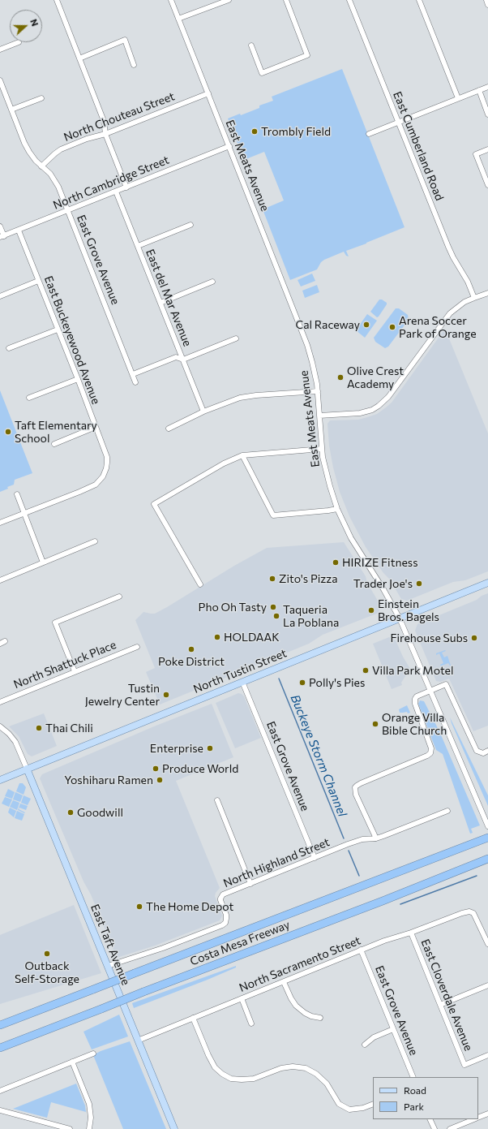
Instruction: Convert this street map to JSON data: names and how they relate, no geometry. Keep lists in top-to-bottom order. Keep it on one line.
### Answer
{"streets":{"highway":["Costa Mesa Freeway"],"main road":["North Tustin Street","East Taft Avenue"],"street":["North Chouteau Street","East Cumberland Road","East Meats Avenue","North Cambridge Street","East Grove Avenue","East del Mar Avenue","East Buckeyewood Avenue","North Shattuck Place","North Highland Street","North Sacramento Street","East Cloverdale Avenue"]},"crossings":[["North Chouteau Street","East Meats Avenue"],["North Chouteau Street","East Grove Avenue"],["East Meats Avenue","North Cambridge Street"],["East Meats Avenue","North Tustin Street"],["North Cambridge Street","East Grove Avenue"],["North Cambridge Street","East del Mar Avenue"],["North Cambridge Street","East Buckeyewood Avenue"],["East Grove Avenue","North Tustin Street"],["East Grove Avenue","North Highland Street"],["East Grove Avenue","North Sacramento Street"],["North Tustin Street","East Taft Avenue"],["North Highland Street","East Taft Avenue"],["East Taft Avenue","North Sacramento Street"],["North Sacramento Street","East Cloverdale Avenue"]],"water":["Buckeye Storm Channel"],"places":["Trombly Field","Cal Raceway","Arena Soccer Park of Orange","Olive Crest Academy","Taft Elementary School","HIRIZE Fitness","Zito's Pizza","Trader Joe's","Pho Oh Tasty","Einstein Bros. Bagels","Taqueria La Poblana","HOLDAAK","Firehouse Subs","Poke District","Villa Park Motel","Polly's Pies","Tustin Jewelry Center","Orange Villa Bible Church","Thai Chili","Enterprise","Produce World","Yoshiharu Ramen","Goodwill","The Home Depot","Outback Self-Storage"],"legend":["Road","Park"],"north":"right"}
